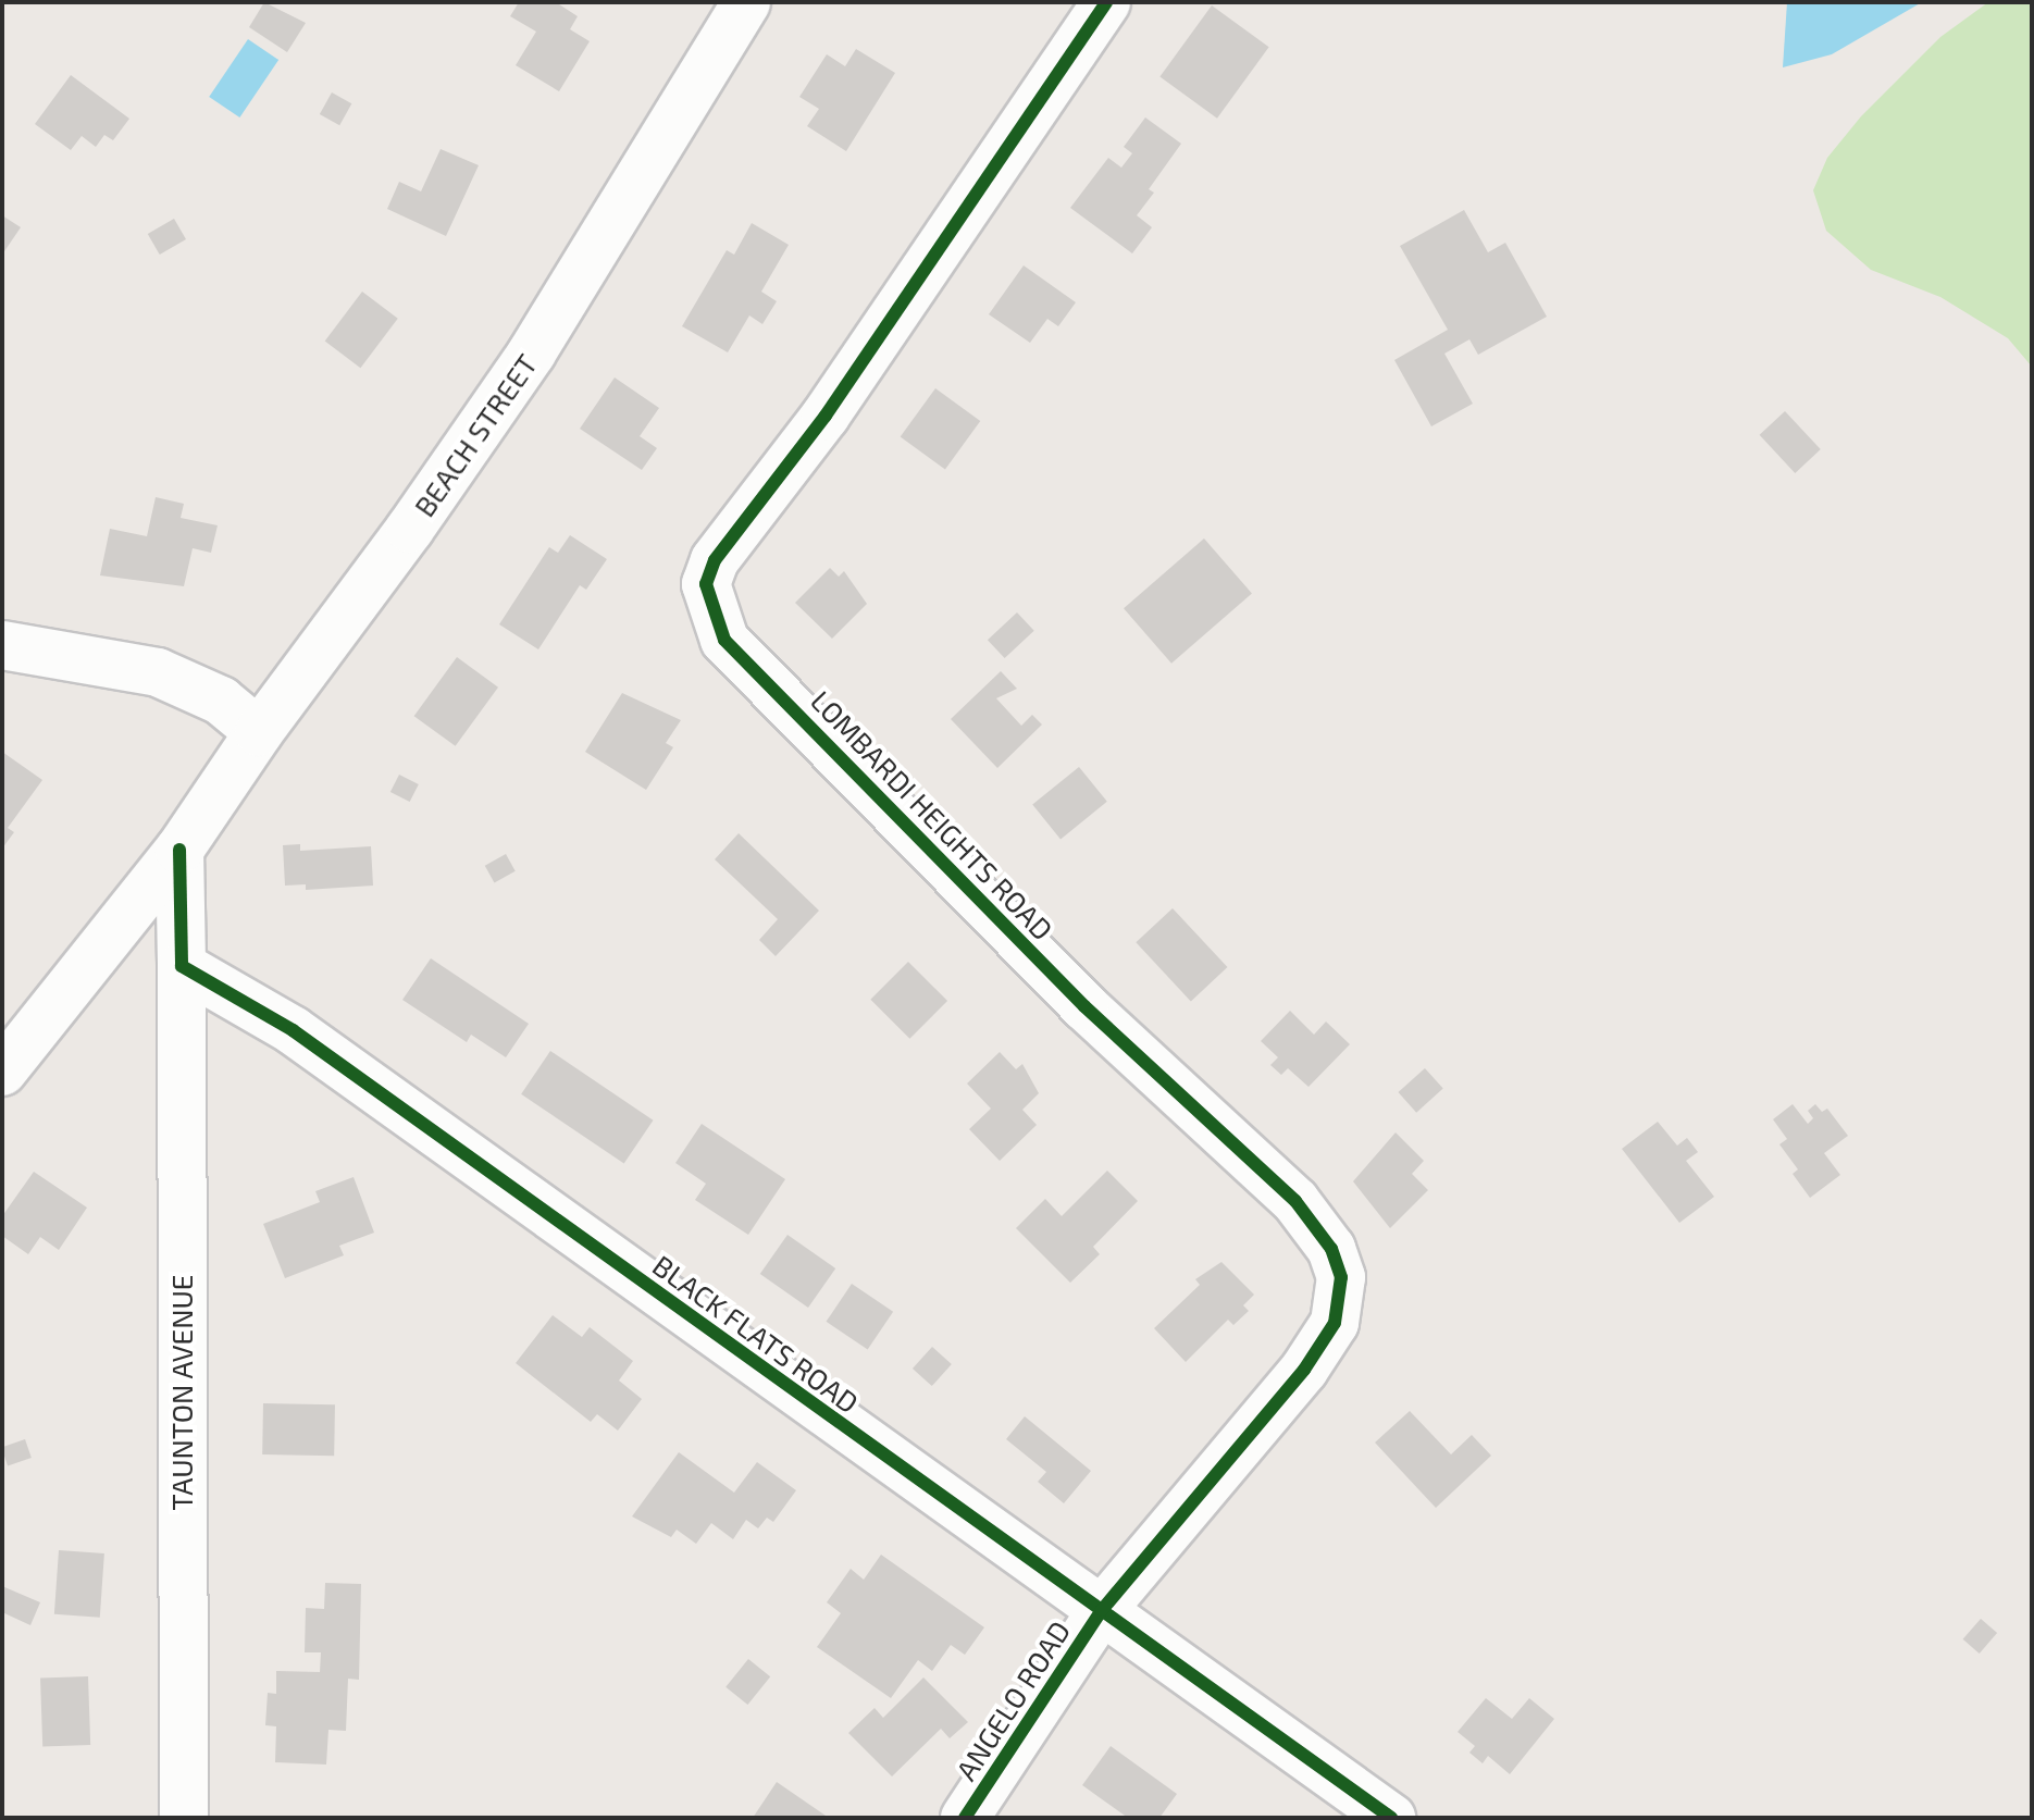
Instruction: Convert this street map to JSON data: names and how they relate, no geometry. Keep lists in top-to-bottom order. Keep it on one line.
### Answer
{"streets":{"street":["BEACH STREET","LOMBARDI HEIGHTS ROAD","BLACK FLATS ROAD","TAUNTON AVENUE","ANGELO ROAD"]},"crossings":[["LOMBARDI HEIGHTS ROAD","BLACK FLATS ROAD"],["LOMBARDI HEIGHTS ROAD","ANGELO ROAD"],["BLACK FLATS ROAD","TAUNTON AVENUE"],["BLACK FLATS ROAD","ANGELO ROAD"]]}
